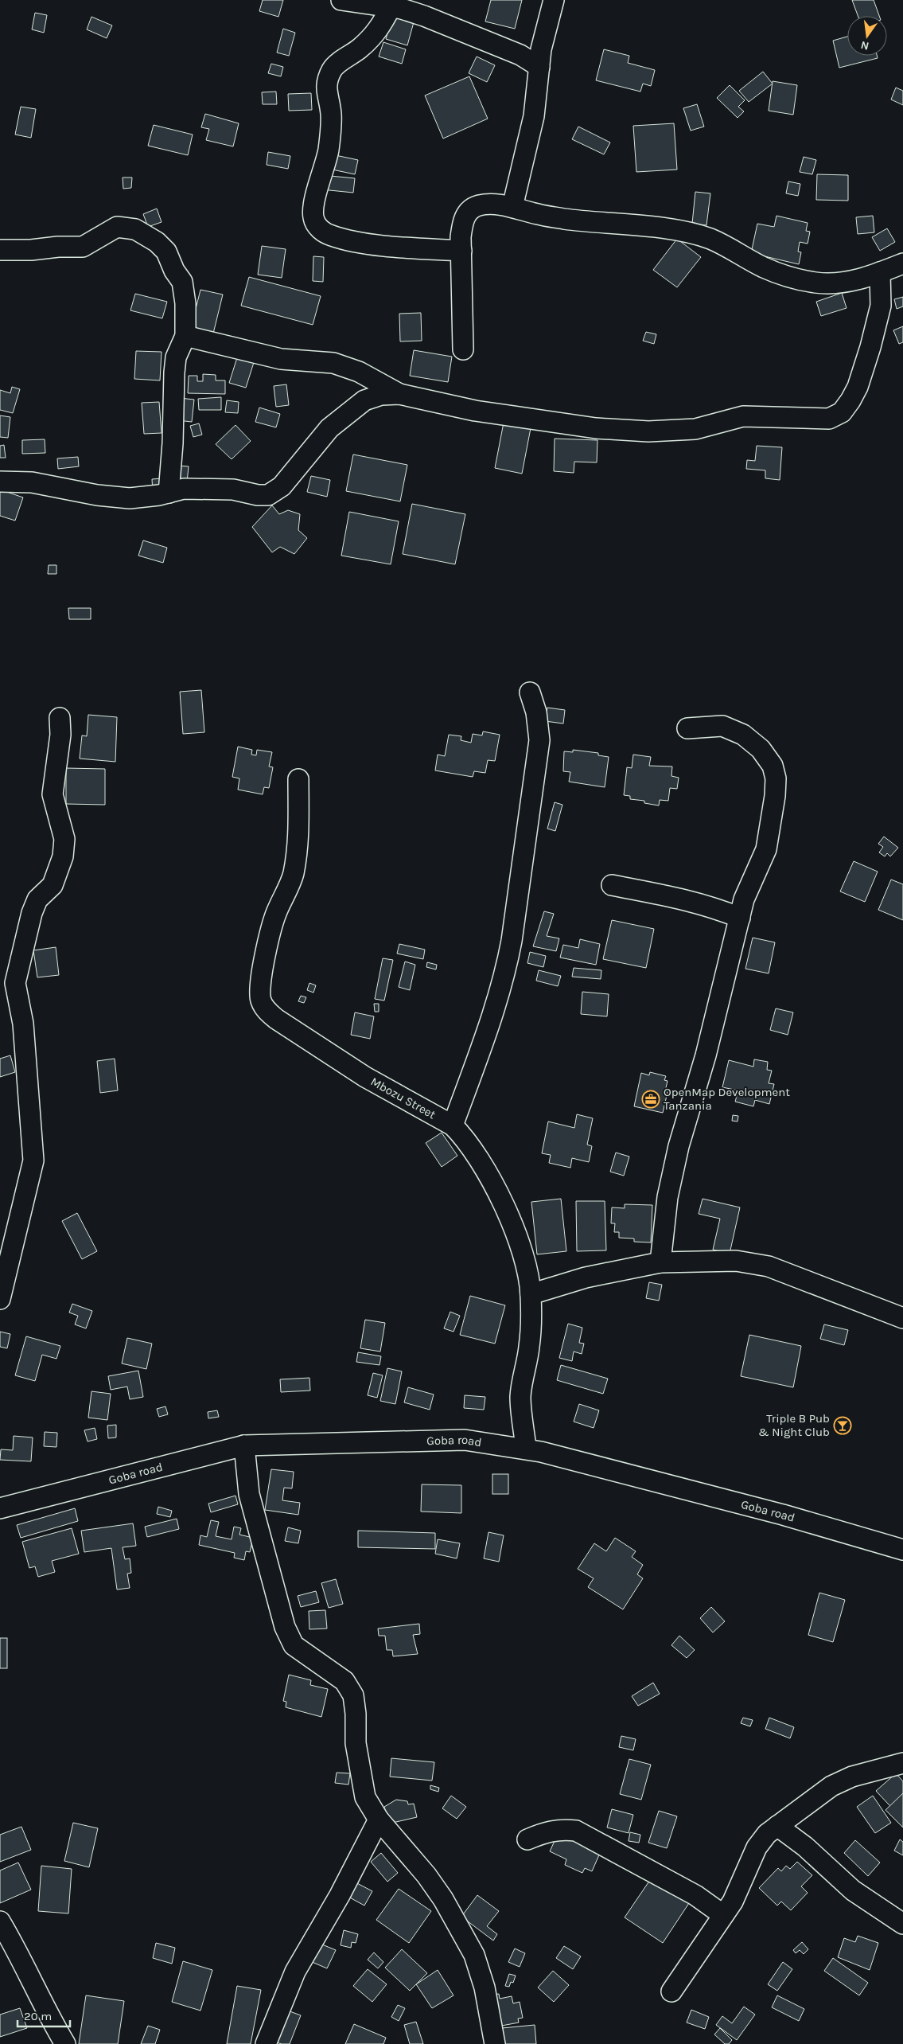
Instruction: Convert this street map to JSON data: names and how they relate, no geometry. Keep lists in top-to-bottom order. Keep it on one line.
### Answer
{"streets":{"street":["Mbozu Street","Goba road"]},"crossings":[["Mbozu Street","Goba road"]],"places":{"office":["OpenMap Development Tanzania"],"bar":["Triple B Pub & Night Club"]},"scale_bar":"20 m","north":"bottom"}
